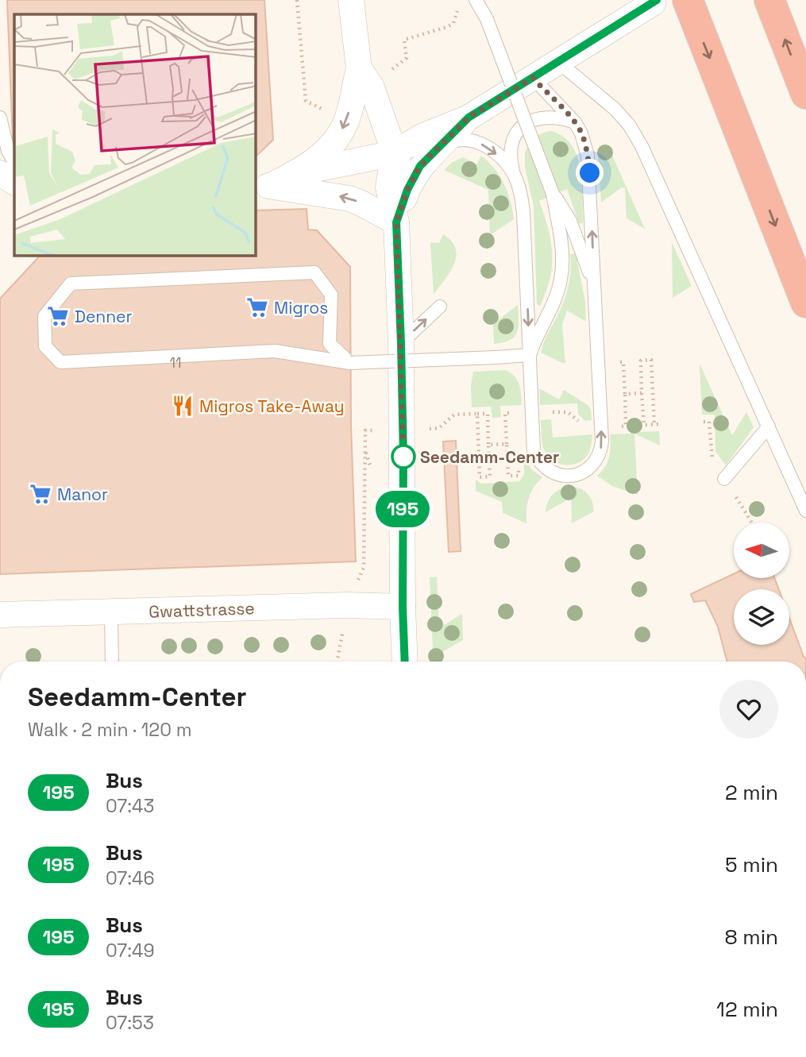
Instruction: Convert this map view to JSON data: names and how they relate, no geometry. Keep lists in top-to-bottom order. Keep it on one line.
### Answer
{"streets":{"street":["Gwattstrasse"]},"places":{"supermarket":["Migros","Denner","Manor"],"restaurant":["Migros Take-Away"],"other":["Seedamm-Center"]},"lines":["bus line 195"],"house_numbers":["11"],"north":"left","page":{"on_map":"195","heading":["Seedamm-Center","Walk · 2 min · 120 m"],"list":[{"mark":"195","name":"Bus","note":"07:43","value":"2 min"},{"mark":"195","name":"Bus","note":"07:46","value":"5 min"},{"mark":"195","name":"Bus","note":"07:49","value":"8 min"},{"mark":"195","name":"Bus","note":"07:53","value":"12 min"}]}}
